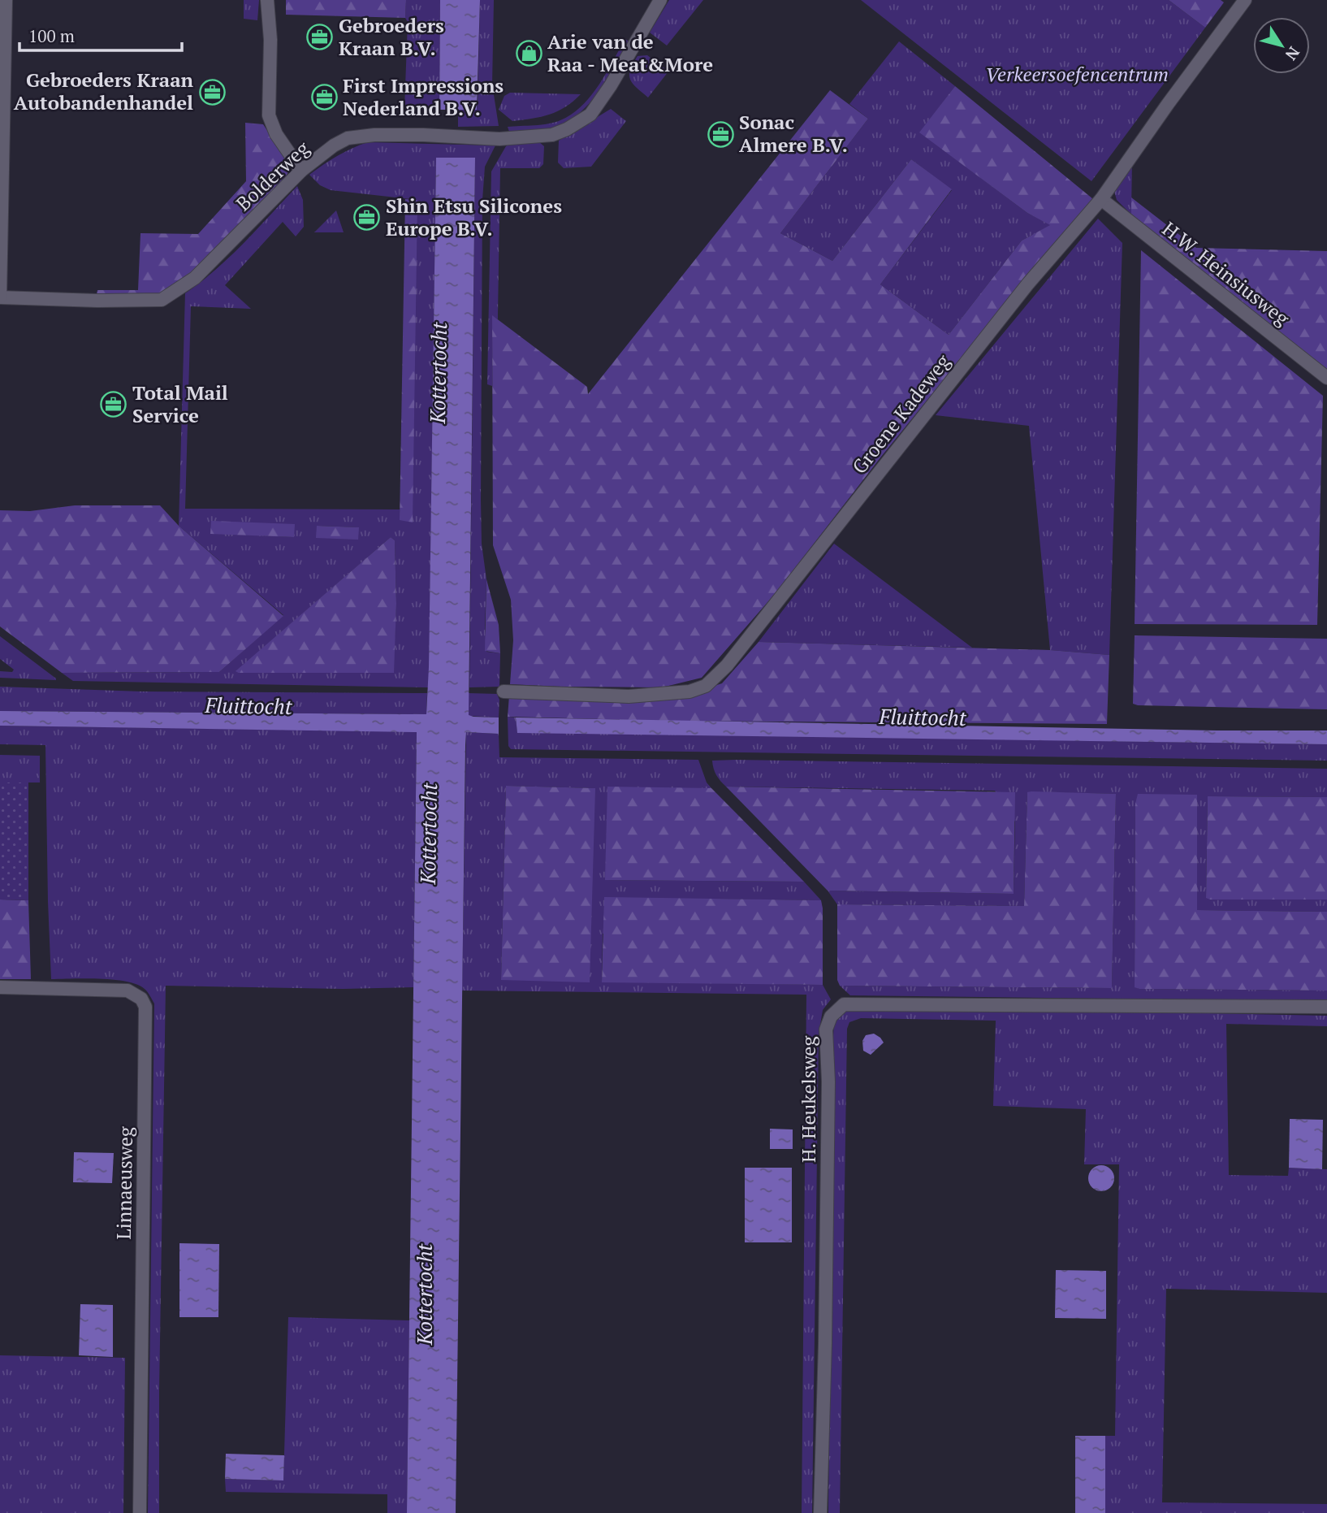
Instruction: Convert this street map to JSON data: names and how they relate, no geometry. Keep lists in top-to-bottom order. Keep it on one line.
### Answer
{"streets":{"street":["Bolderweg","H.W. Heinsiusweg","Groene Kadeweg","H. Heukelsweg","Linnaeusweg"]},"crossings":[["H.W. Heinsiusweg","Groene Kadeweg"]],"water":["Kottertocht","Fluittocht"],"parks":["Verkeersoefencentrum"],"places":{"office":["Gebroeders Kraan B.V.","Gebroeders Kraan Autobandenhandel","First Impressions Nederland B.V.","Sonac Almere B.V.","Shin Etsu Silicones Europe B.V.","Total Mail Service"],"shop":["Arie van de Raa - Meat&More"]},"scale_bar":"100 m","north":"bottom right"}
